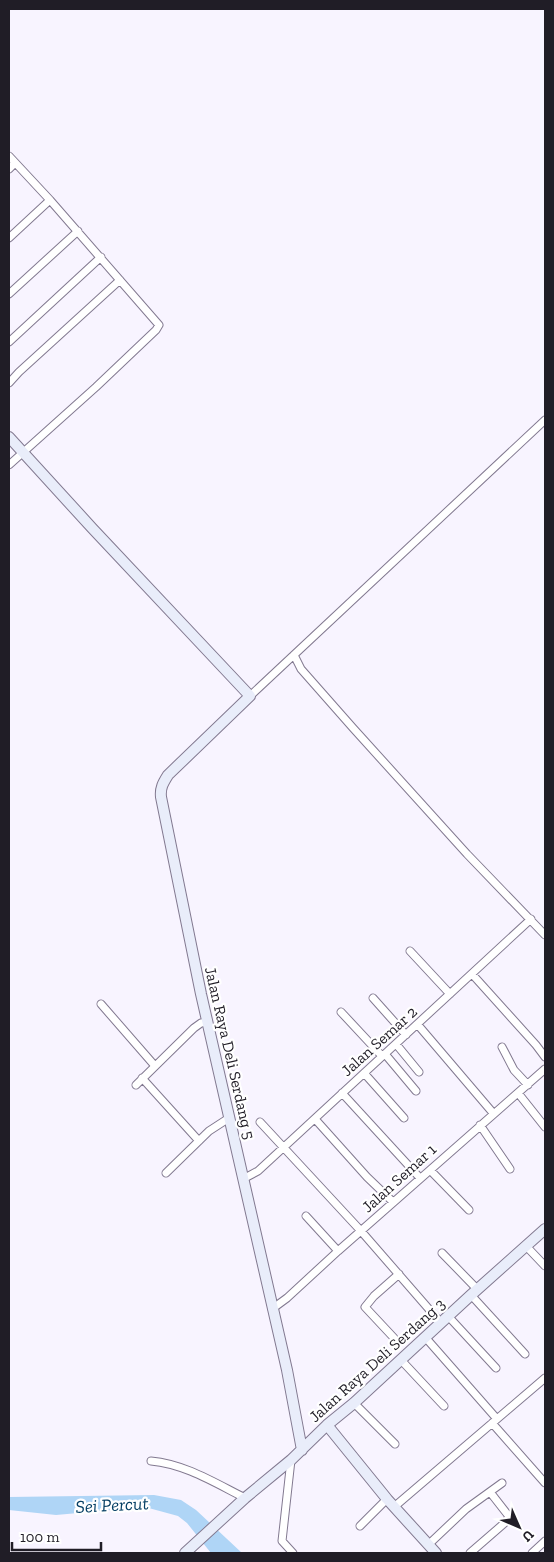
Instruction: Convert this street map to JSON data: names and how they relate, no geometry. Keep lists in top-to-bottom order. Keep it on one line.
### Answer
{"streets":{"street":["Jalan Semar 2","Jalan Raya Deli Serdang 5","Jalan Semar 1","Jalan Raya Deli Serdang 3"]},"crossings":[["Jalan Semar 2","Jalan Raya Deli Serdang 5"],["Jalan Raya Deli Serdang 5","Jalan Semar 1"],["Jalan Raya Deli Serdang 5","Jalan Raya Deli Serdang 3"]],"water":["Sei Percut"],"scale_bar":"100 m","north":"bottom right"}
